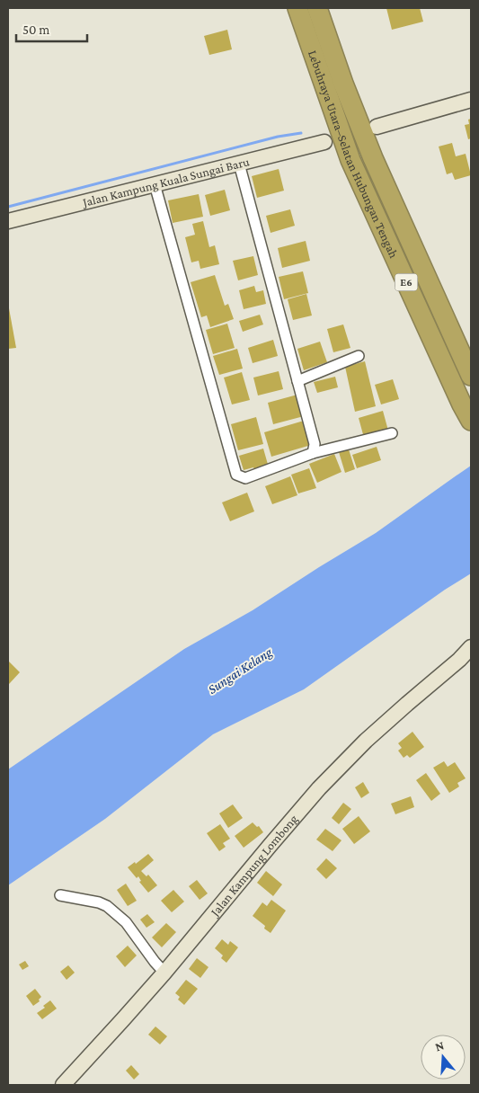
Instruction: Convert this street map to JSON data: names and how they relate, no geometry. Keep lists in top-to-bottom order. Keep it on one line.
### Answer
{"streets":{"highway":["Lebuhraya Utara–Selatan Hubungan Tengah","E6"],"street":["Jalan Kampung Kuala Sungai Baru","Jalan Kampung Lombong"]},"water":["Sungai Kelang"],"scale_bar":"50 m","north":"top"}
